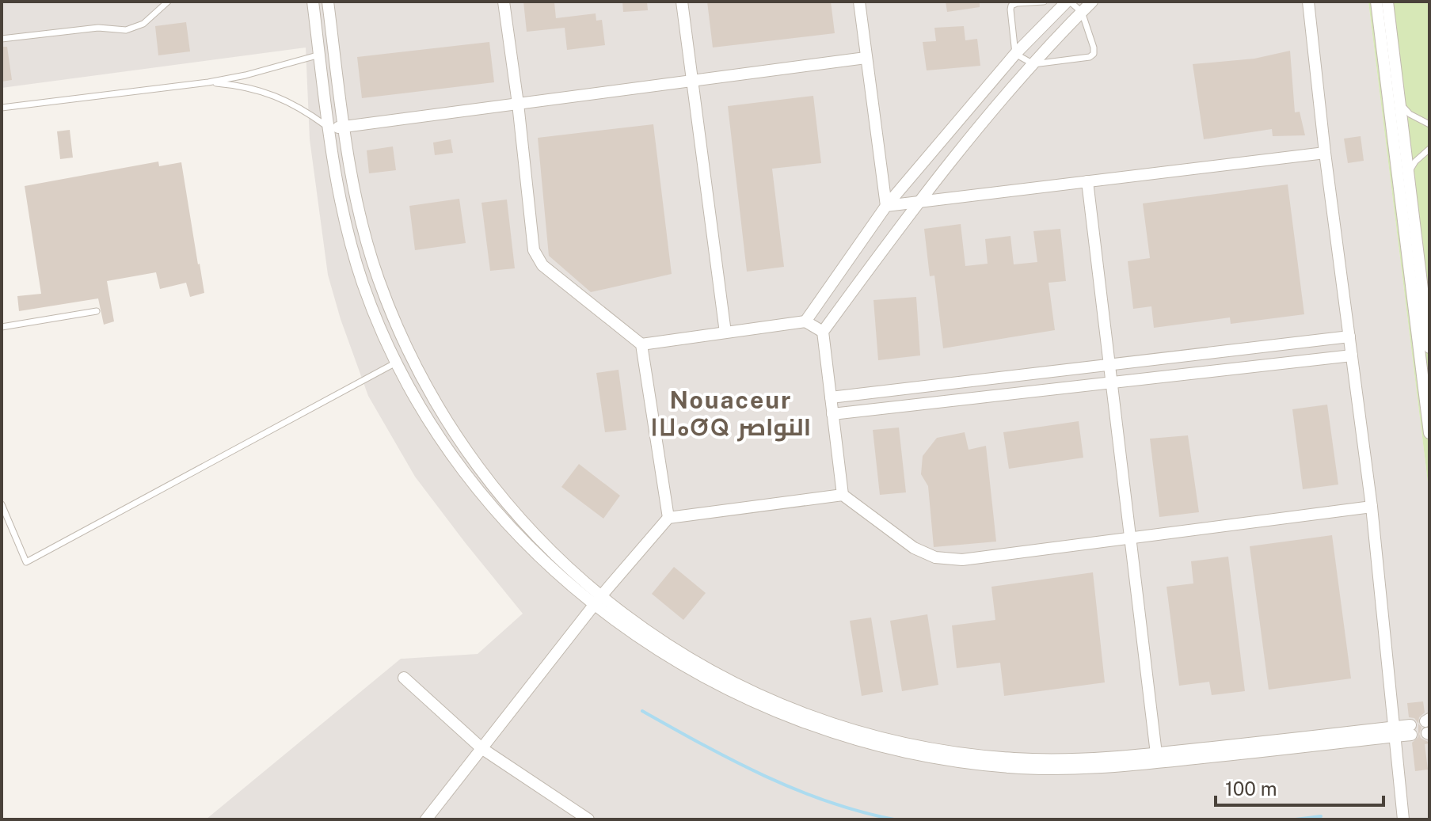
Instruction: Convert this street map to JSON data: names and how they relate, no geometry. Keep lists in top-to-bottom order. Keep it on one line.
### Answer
{"districts":["Nouaceur ⵏⵡⴰⵚⵕ النواصر"],"scale_bar":"100 m"}
